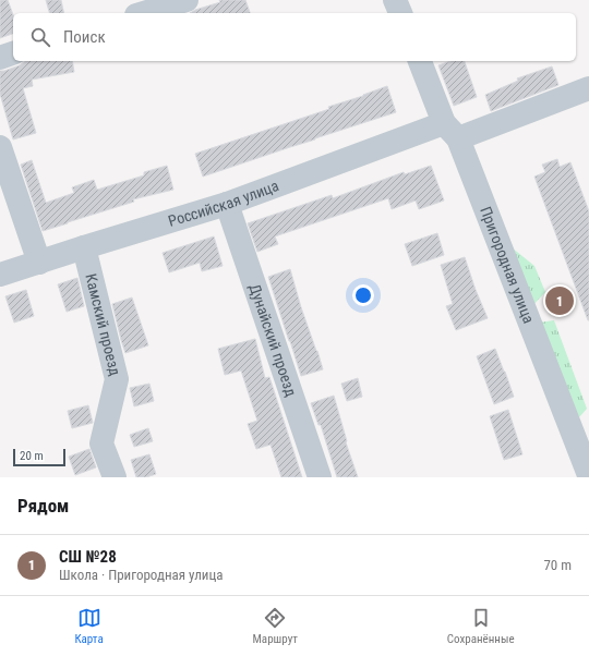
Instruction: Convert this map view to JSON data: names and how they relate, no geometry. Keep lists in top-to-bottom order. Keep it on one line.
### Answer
{"streets":{"street":["Российская улица","Пригородная улица","Камский проезд","Дунайский проезд"]},"crossings":[["Российская улица","Пригородная улица"],["Российская улица","Камский проезд"],["Российская улица","Дунайский проезд"]],"scale_bar":"20 m","page":{"search":"Поиск","pins":"1","scale":"20 m","heading":"Рядом","list":[{"mark":"1","name":"СШ №28","note":"Школа · Пригородная улица","value":"70 m"}],"nav":["Карта","Маршрут","Сохранённые"]}}
